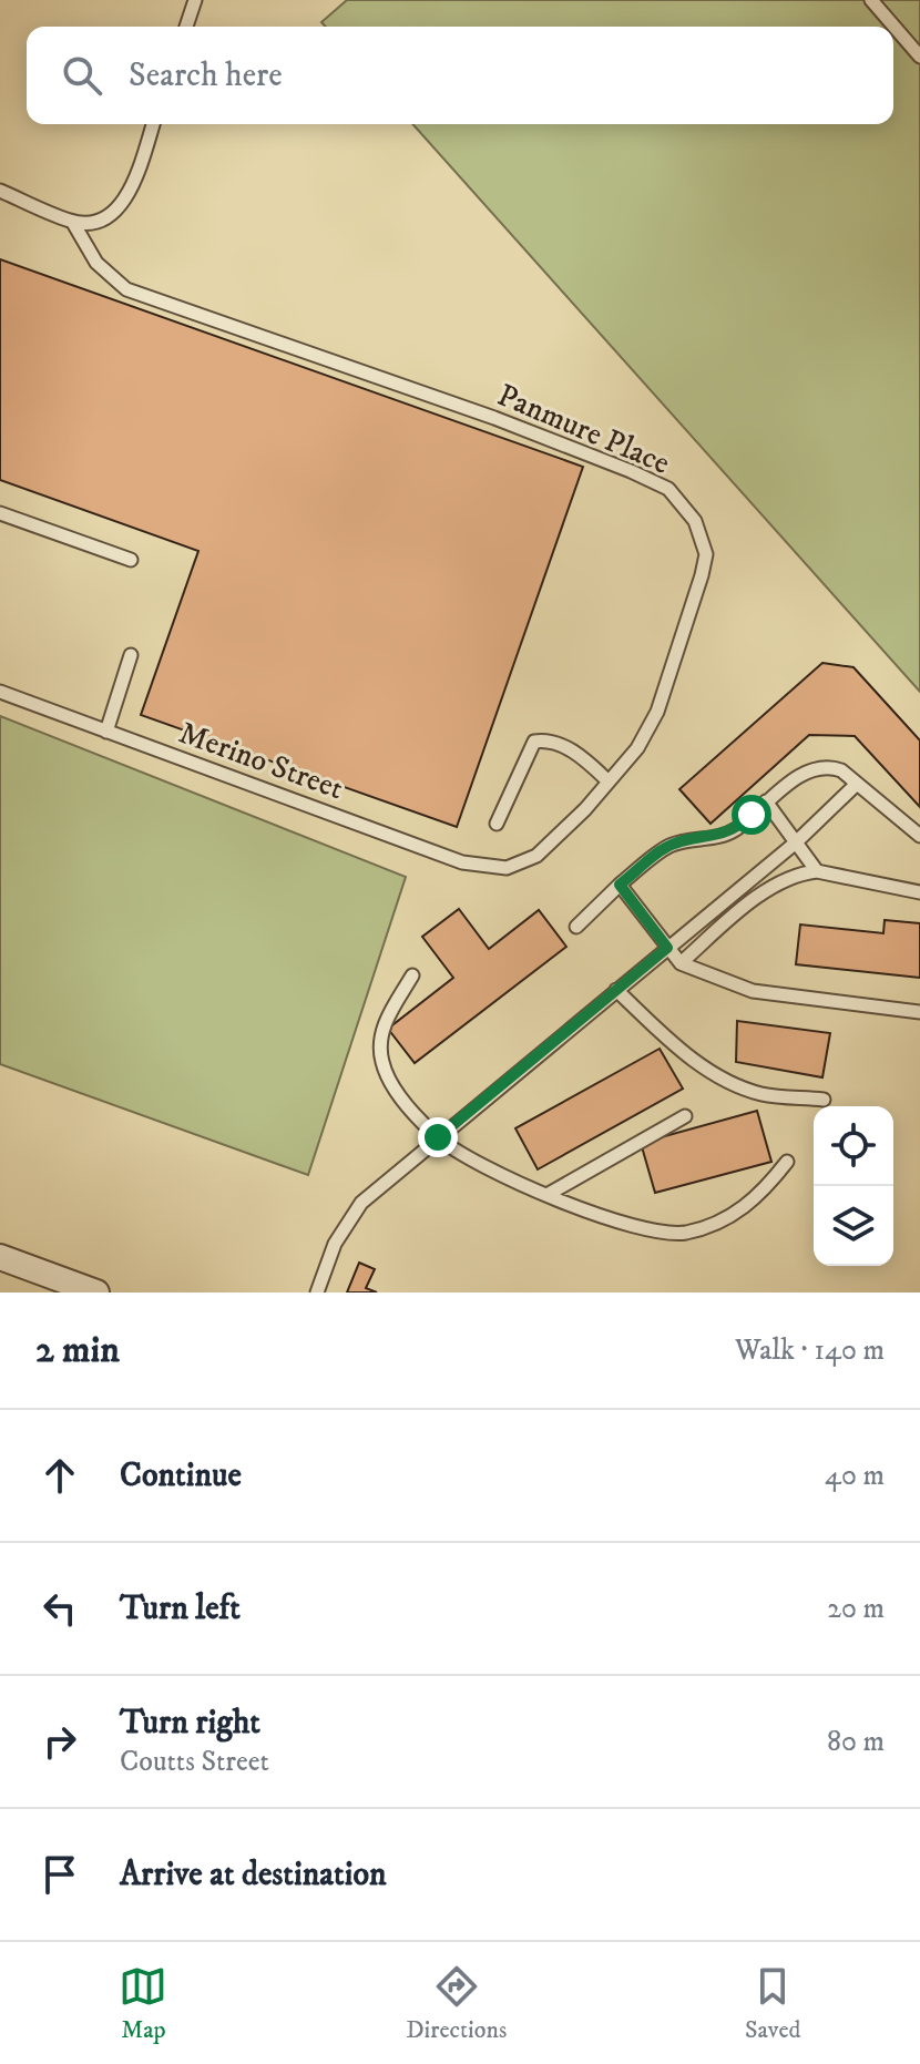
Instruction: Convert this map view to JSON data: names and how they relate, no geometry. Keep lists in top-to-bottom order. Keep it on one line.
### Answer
{"streets":{"lane":["Panmure Place","Merino Street"]},"crossings":[["Panmure Place","Merino Street"]],"page":{"search":"Search here","heading":["2 min","Walk · 140 m"],"list":[["Continue","40 m"],["Turn left","20 m"],["Turn right","Coutts Street","80 m"],"Arrive at destination"],"nav":["Map","Directions","Saved"]}}
